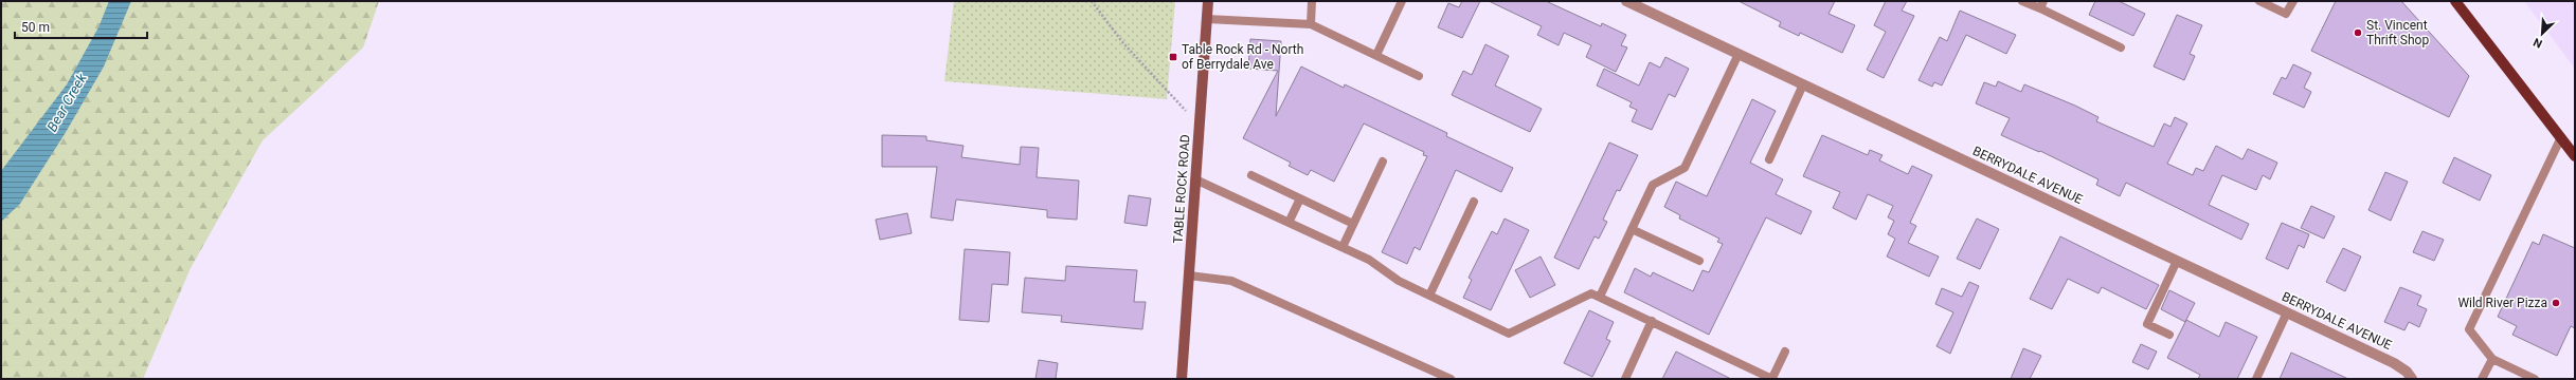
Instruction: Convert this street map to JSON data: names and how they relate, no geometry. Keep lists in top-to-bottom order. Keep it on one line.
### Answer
{"streets":{"main road":["TABLE ROCK ROAD"],"street":["BERRYDALE AVENUE"]},"water":["Bear Creek"],"places":{"other":["St. Vincent Thrift Shop","Wild River Pizza"],"transit":["Table Rock Rd - North of Berrydale Ave"]},"scale_bar":"50 m","north":"bottom left"}
